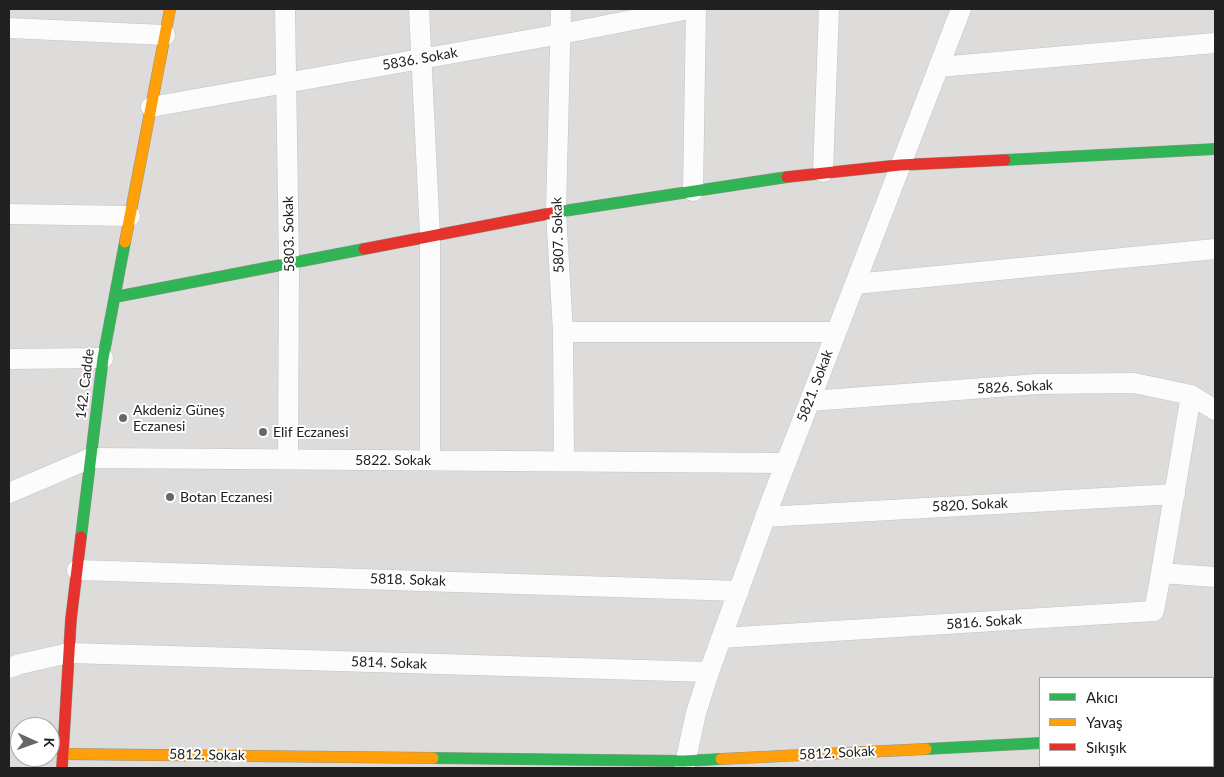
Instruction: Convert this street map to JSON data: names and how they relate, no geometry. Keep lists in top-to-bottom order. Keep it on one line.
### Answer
{"streets":{"street":["5836. Sokak","5803. Sokak","5807. Sokak","142. Cadde","5821. Sokak","5826. Sokak","5822. Sokak","5820. Sokak","5818. Sokak","5816. Sokak","5814. Sokak","5812. Sokak"]},"crossings":[["5836. Sokak","5803. Sokak"],["5836. Sokak","5807. Sokak"],["5836. Sokak","142. Cadde"],["5803. Sokak","5822. Sokak"],["5807. Sokak","5822. Sokak"],["142. Cadde","5822. Sokak"],["142. Cadde","5818. Sokak"],["142. Cadde","5814. Sokak"],["142. Cadde","5812. Sokak"],["5821. Sokak","5826. Sokak"],["5821. Sokak","5822. Sokak"],["5821. Sokak","5820. Sokak"],["5821. Sokak","5818. Sokak"],["5821. Sokak","5816. Sokak"],["5821. Sokak","5814. Sokak"],["5821. Sokak","5812. Sokak"]],"places":["Akdeniz Güneş Eczanesi","Elif Eczanesi","Botan Eczanesi"],"legend":["Akıcı","Yavaş","Sıkışık"],"north":"right"}
